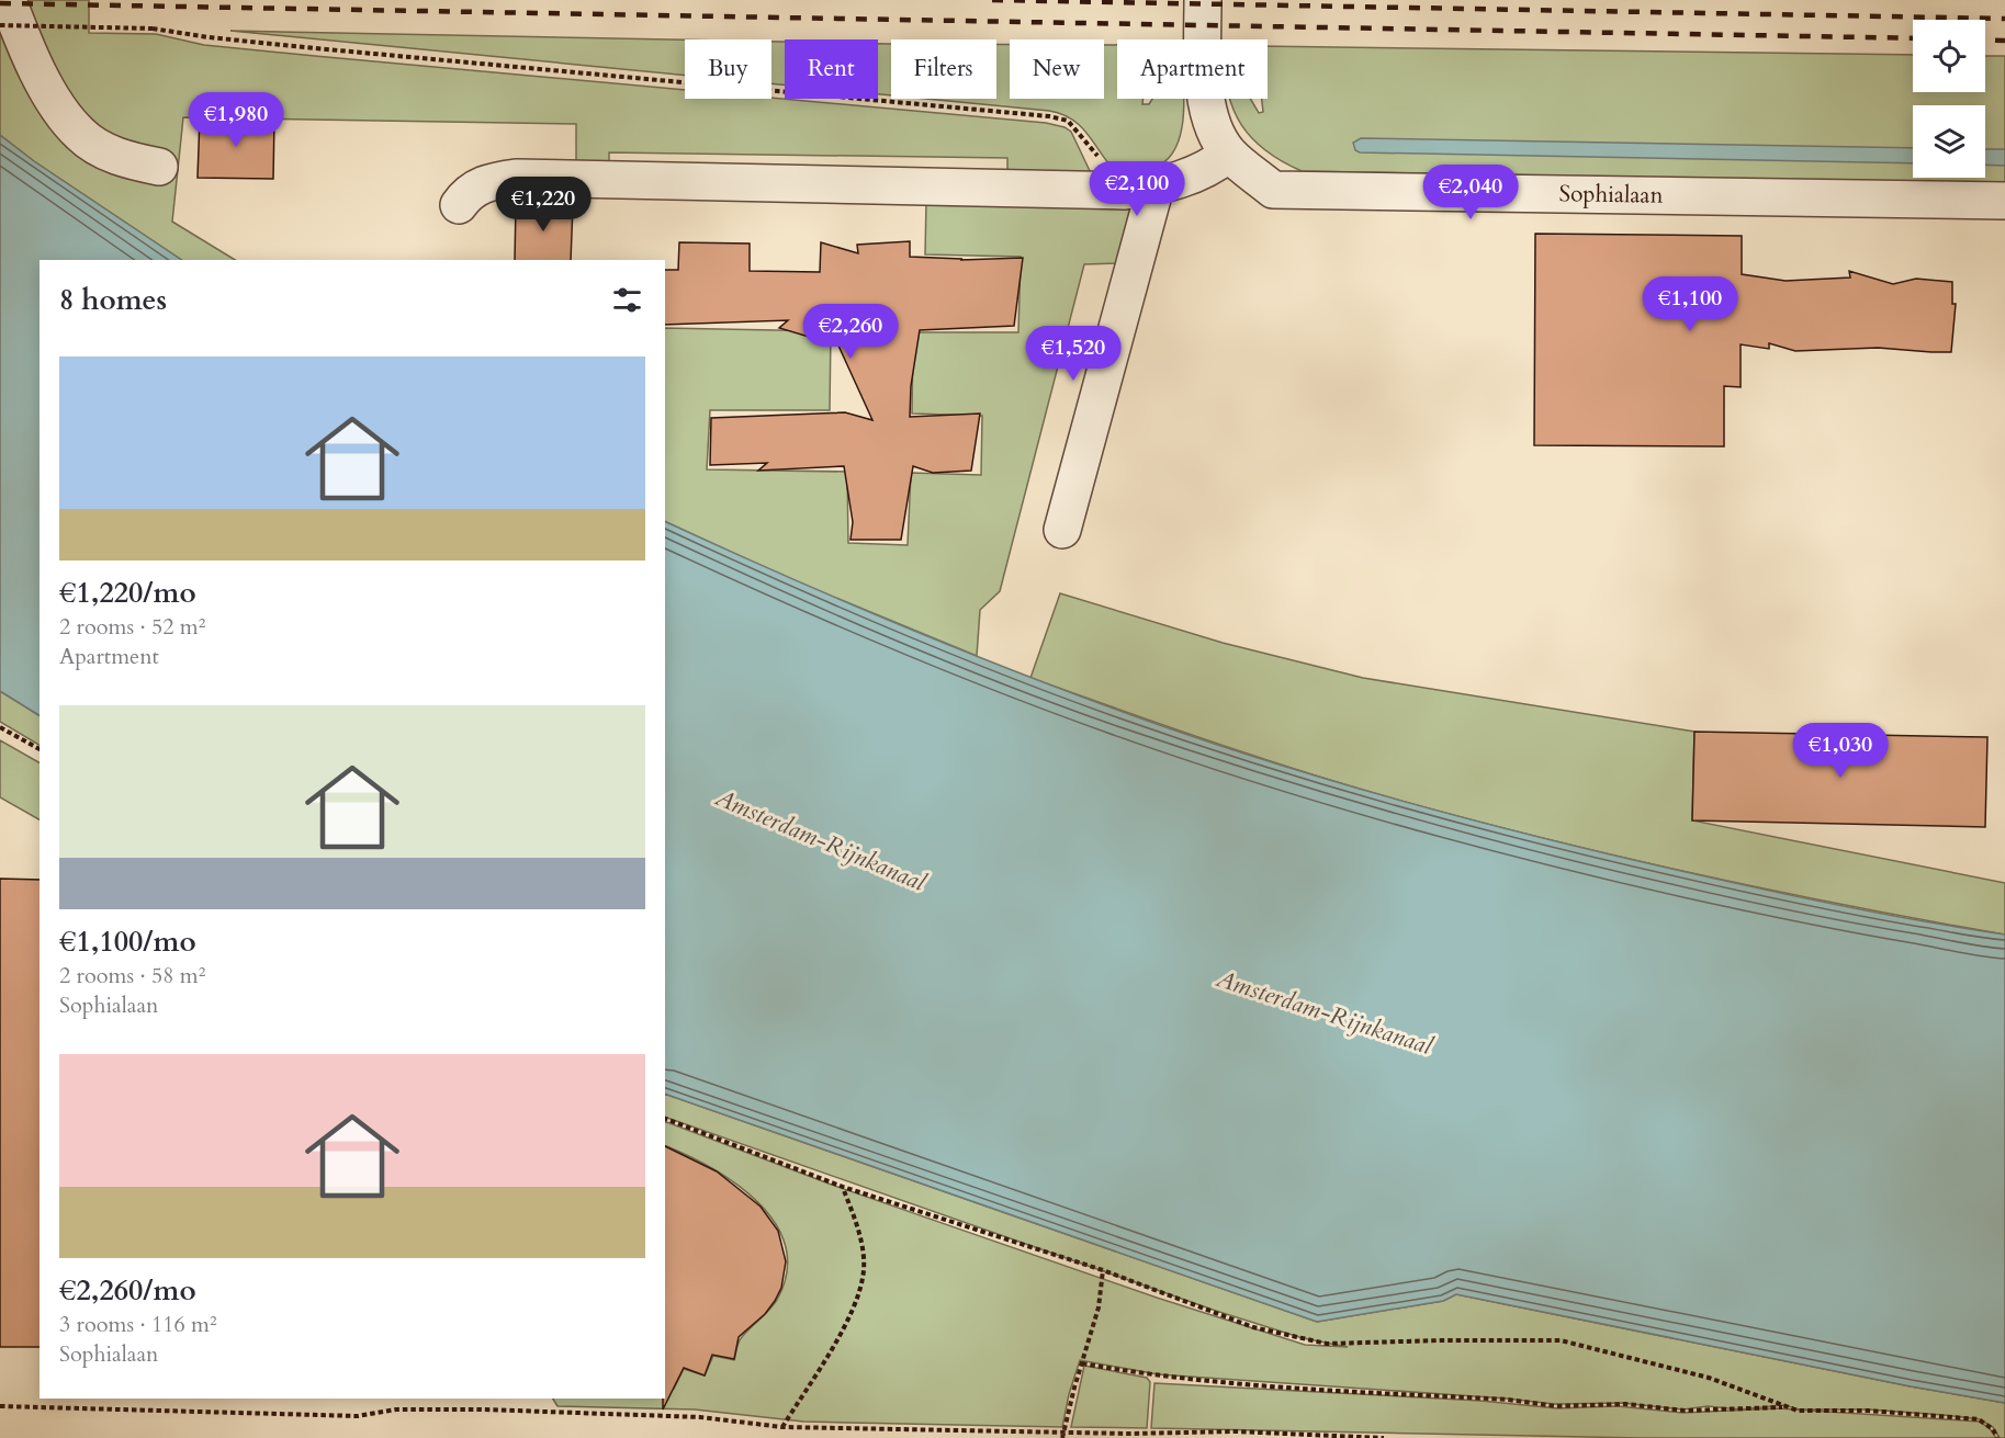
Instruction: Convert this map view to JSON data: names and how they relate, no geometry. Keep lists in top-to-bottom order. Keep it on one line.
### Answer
{"streets":{"street":["Sophialaan"]},"water":["Amsterdam-Rijnkanaal"],"page":{"chip":["Buy","Rent","Filters","New","Apartment"],"price":["€1,980","€2,100","€2,040","€1,220","€1,100","€2,260","€1,520","€1,030"],"heading":"8 homes","list":[{"name":"€1,220/mo","note":"2 rooms · 52 m² · Apartment"},{"name":"€1,100/mo","note":"2 rooms · 58 m² · Sophialaan"},{"name":"€2,260/mo","note":"3 rooms · 116 m² · Sophialaan"}]}}
